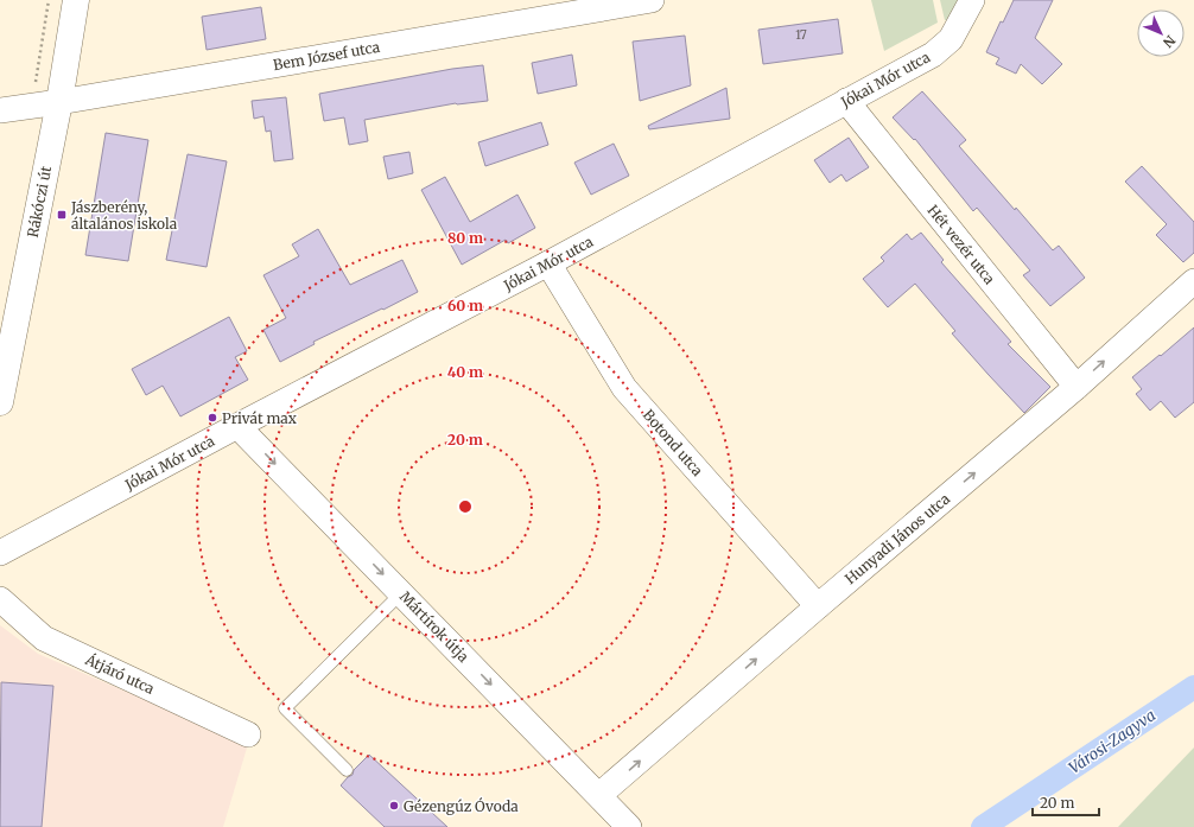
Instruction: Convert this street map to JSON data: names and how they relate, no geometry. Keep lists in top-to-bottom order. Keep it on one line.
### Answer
{"streets":{"street":["Bem József utca","Jókai Mór utca","Rákóczi út","Hét vezér utca","Botond utca","Hunyadi János utca","Mártírok útja","Átjáró utca"]},"crossings":[["Bem József utca","Rákóczi út"],["Jókai Mór utca","Hét vezér utca"],["Jókai Mór utca","Botond utca"],["Jókai Mór utca","Mártírok útja"],["Hét vezér utca","Hunyadi János utca"],["Botond utca","Hunyadi János utca"],["Hunyadi János utca","Mártírok útja"]],"one_way":["Hunyadi János utca","Mártírok útja"],"water":["Városi-Zagyva"],"places":{"transit":["Jászberény, általános iskola"],"other":["Privát max","Gézengúz Óvoda"]},"house_numbers":["17"],"scale_bar":"20 m","north":"bottom right","rings":["80 m","60 m","40 m","20 m"]}
